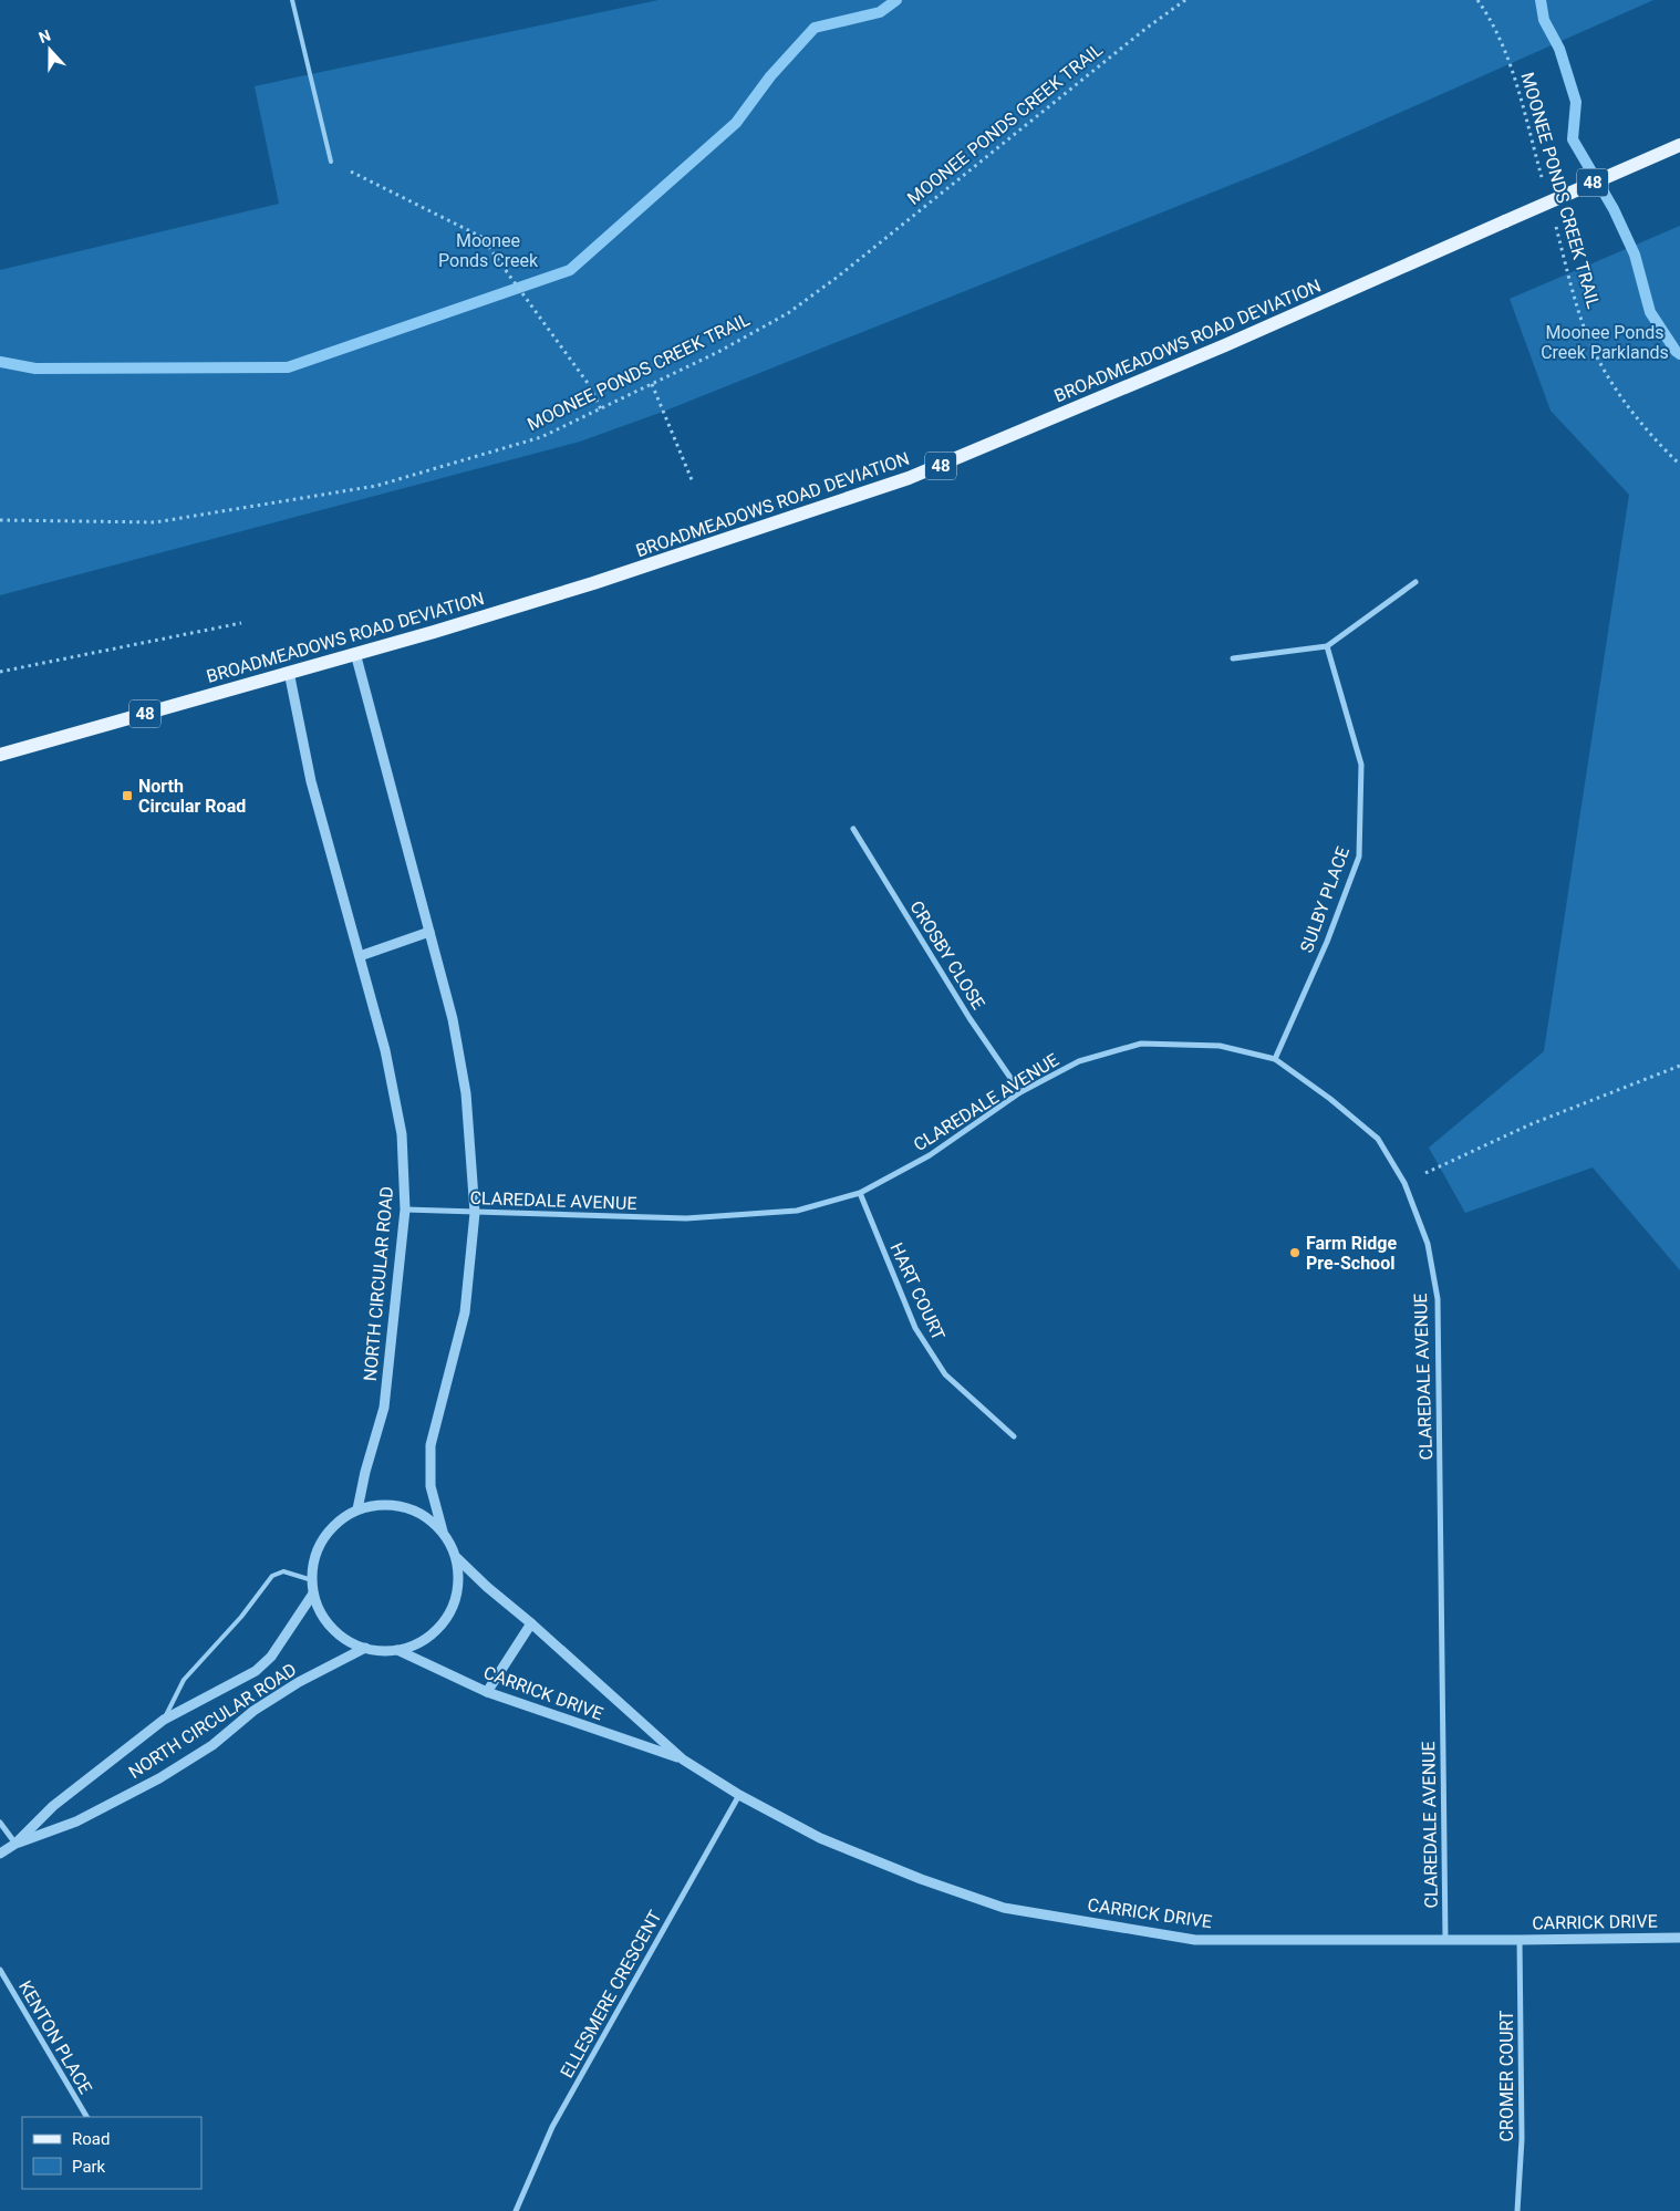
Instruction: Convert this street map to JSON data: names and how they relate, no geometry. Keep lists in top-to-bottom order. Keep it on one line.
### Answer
{"streets":{"main road":["48","BROADMEADOWS ROAD DEVIATION"],"street":["SULBY PLACE","CROSBY CLOSE","CLAREDALE AVENUE","NORTH CIRCULAR ROAD","HART COURT","CARRICK DRIVE","ELLESMERE CRESCENT","KENTON PLACE","CROMER COURT"],"path":["MOONEE PONDS CREEK TRAIL"]},"crossings":[["BROADMEADOWS ROAD DEVIATION","NORTH CIRCULAR ROAD"],["SULBY PLACE","CLAREDALE AVENUE"],["CROSBY CLOSE","CLAREDALE AVENUE"],["CLAREDALE AVENUE","NORTH CIRCULAR ROAD"],["CLAREDALE AVENUE","HART COURT"],["CLAREDALE AVENUE","CARRICK DRIVE"],["NORTH CIRCULAR ROAD","CARRICK DRIVE"],["CARRICK DRIVE","ELLESMERE CRESCENT"],["CARRICK DRIVE","CROMER COURT"]],"parks":["Moonee Ponds Creek","Moonee Ponds Creek Parklands"],"places":{"transit":["North Circular Road"],"other":["Farm Ridge Pre-School"]},"legend":["Road","Park"],"north":"top"}
